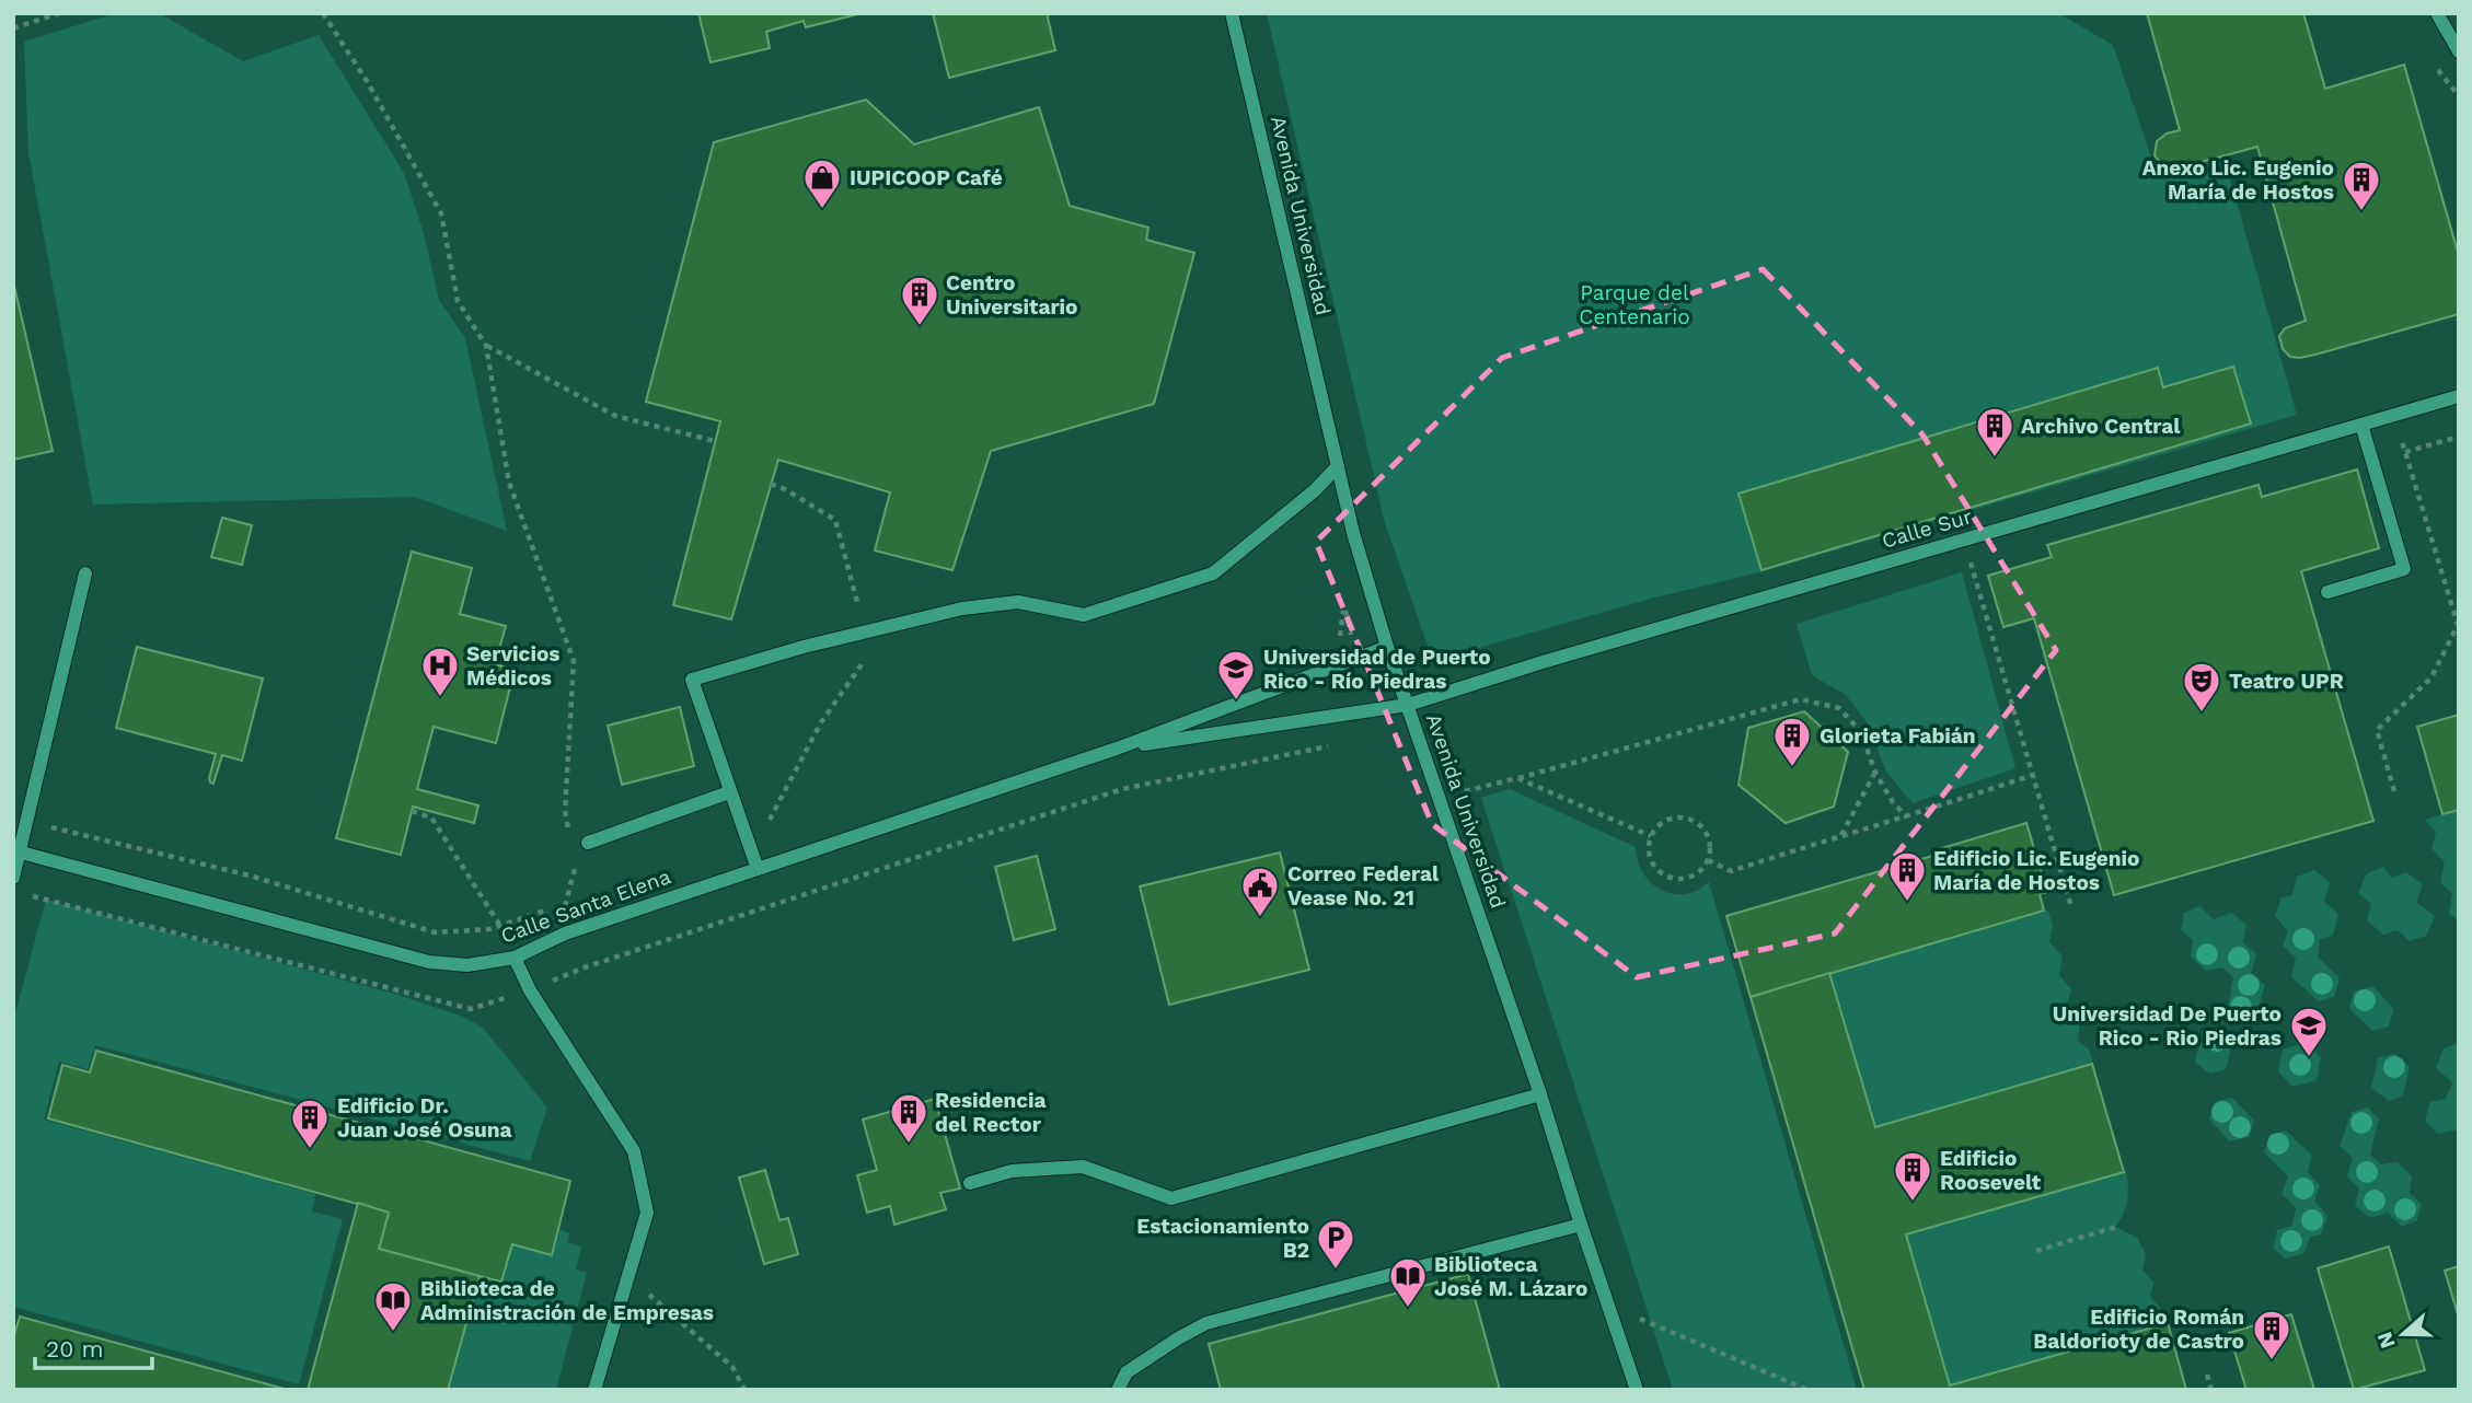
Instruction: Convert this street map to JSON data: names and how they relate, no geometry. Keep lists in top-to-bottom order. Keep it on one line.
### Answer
{"streets":{"street":["Avenida Universidad","Calle Sur","Calle Santa Elena"]},"crossings":[["Avenida Universidad","Calle Sur"],["Avenida Universidad","Calle Santa Elena"],["Calle Sur","Calle Santa Elena"]],"parks":["Parque del Centenario"],"places":{"shop":["IUPICOOP Café"],"building":["Anexo Lic. Eugenio María de Hostos","Centro Universitario","Archivo Central","Glorieta Fabián","Edificio Lic. Eugenio María de Hostos","Residencia del Rector","Edificio Dr. Juan José Osuna","Edificio Roosevelt","Edificio Román Baldorioty de Castro"],"hospital":["Servicios Médicos"],"school or university":["Universidad de Puerto Rico - Río Piedras","Universidad De Puerto Rico - Rio Piedras"],"theatre":["Teatro UPR"],"public building":["Correo Federal Vease No. 21"],"parking":["Estacionamiento B2"],"library":["Biblioteca José M. Lázaro","Biblioteca de Administración de Empresas"]},"scale_bar":"20 m","north":"left"}
